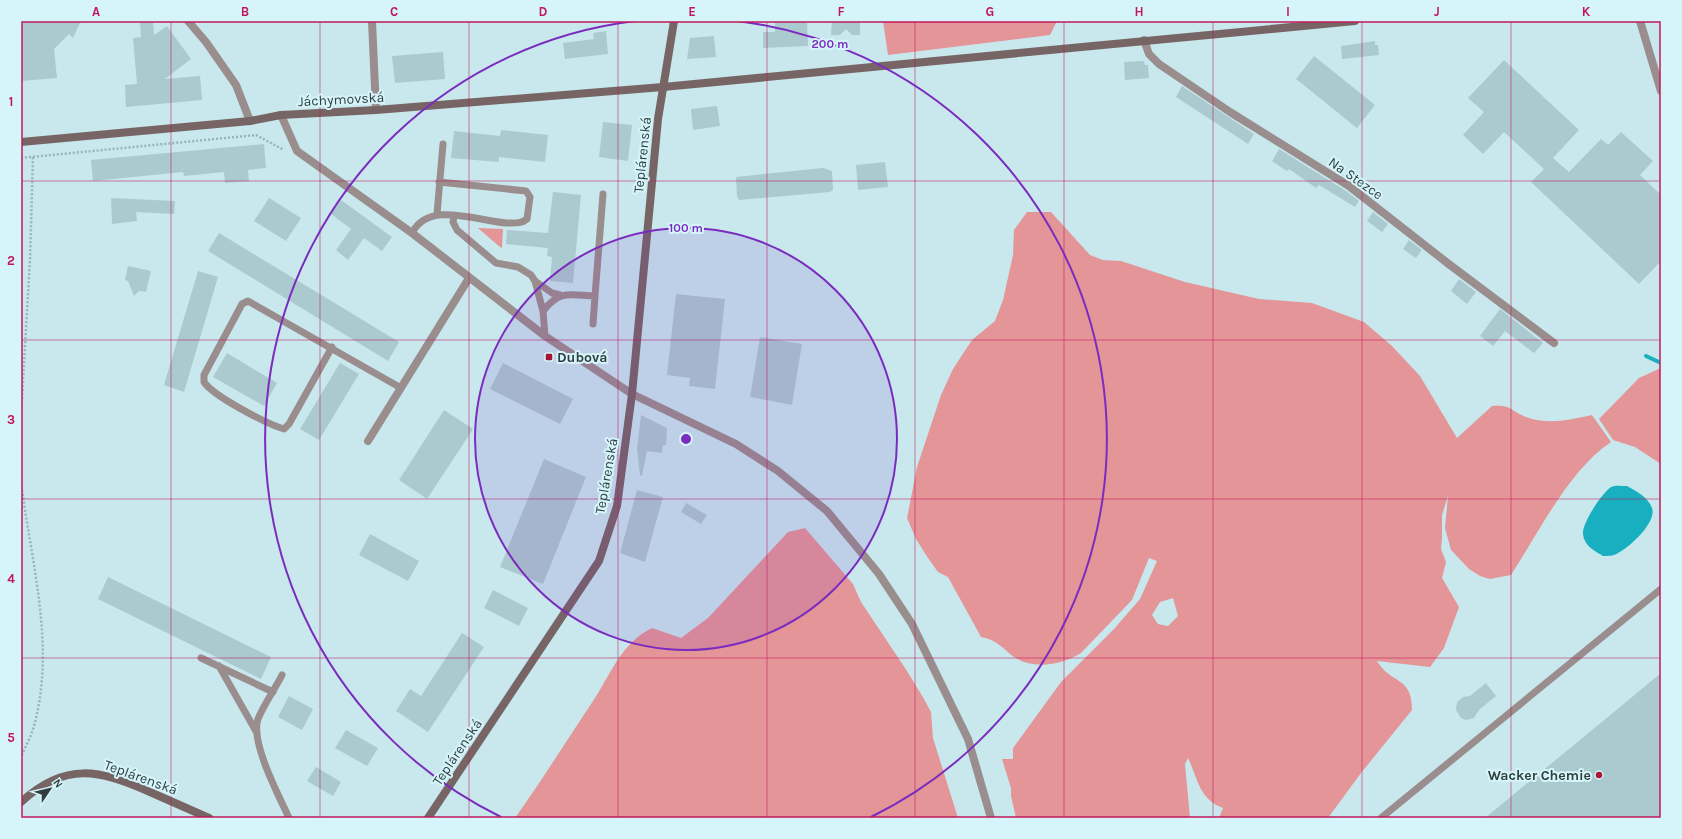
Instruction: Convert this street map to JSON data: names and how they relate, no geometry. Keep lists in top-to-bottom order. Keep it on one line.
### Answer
{"streets":{"street":["Jáchymovská","Teplárenská","Na Stezce"]},"crossings":[["Jáchymovská","Teplárenská"],["Jáchymovská","Na Stezce"]],"places":{"transit":["Dubová"],"other":["Wacker Chemie"]},"north":"top right","grid":{"columns":["A","B","C","D","E","F","G","H","I","J","K"],"rows":["1","2","3","4","5"]},"rings":["200 m","100 m"]}
